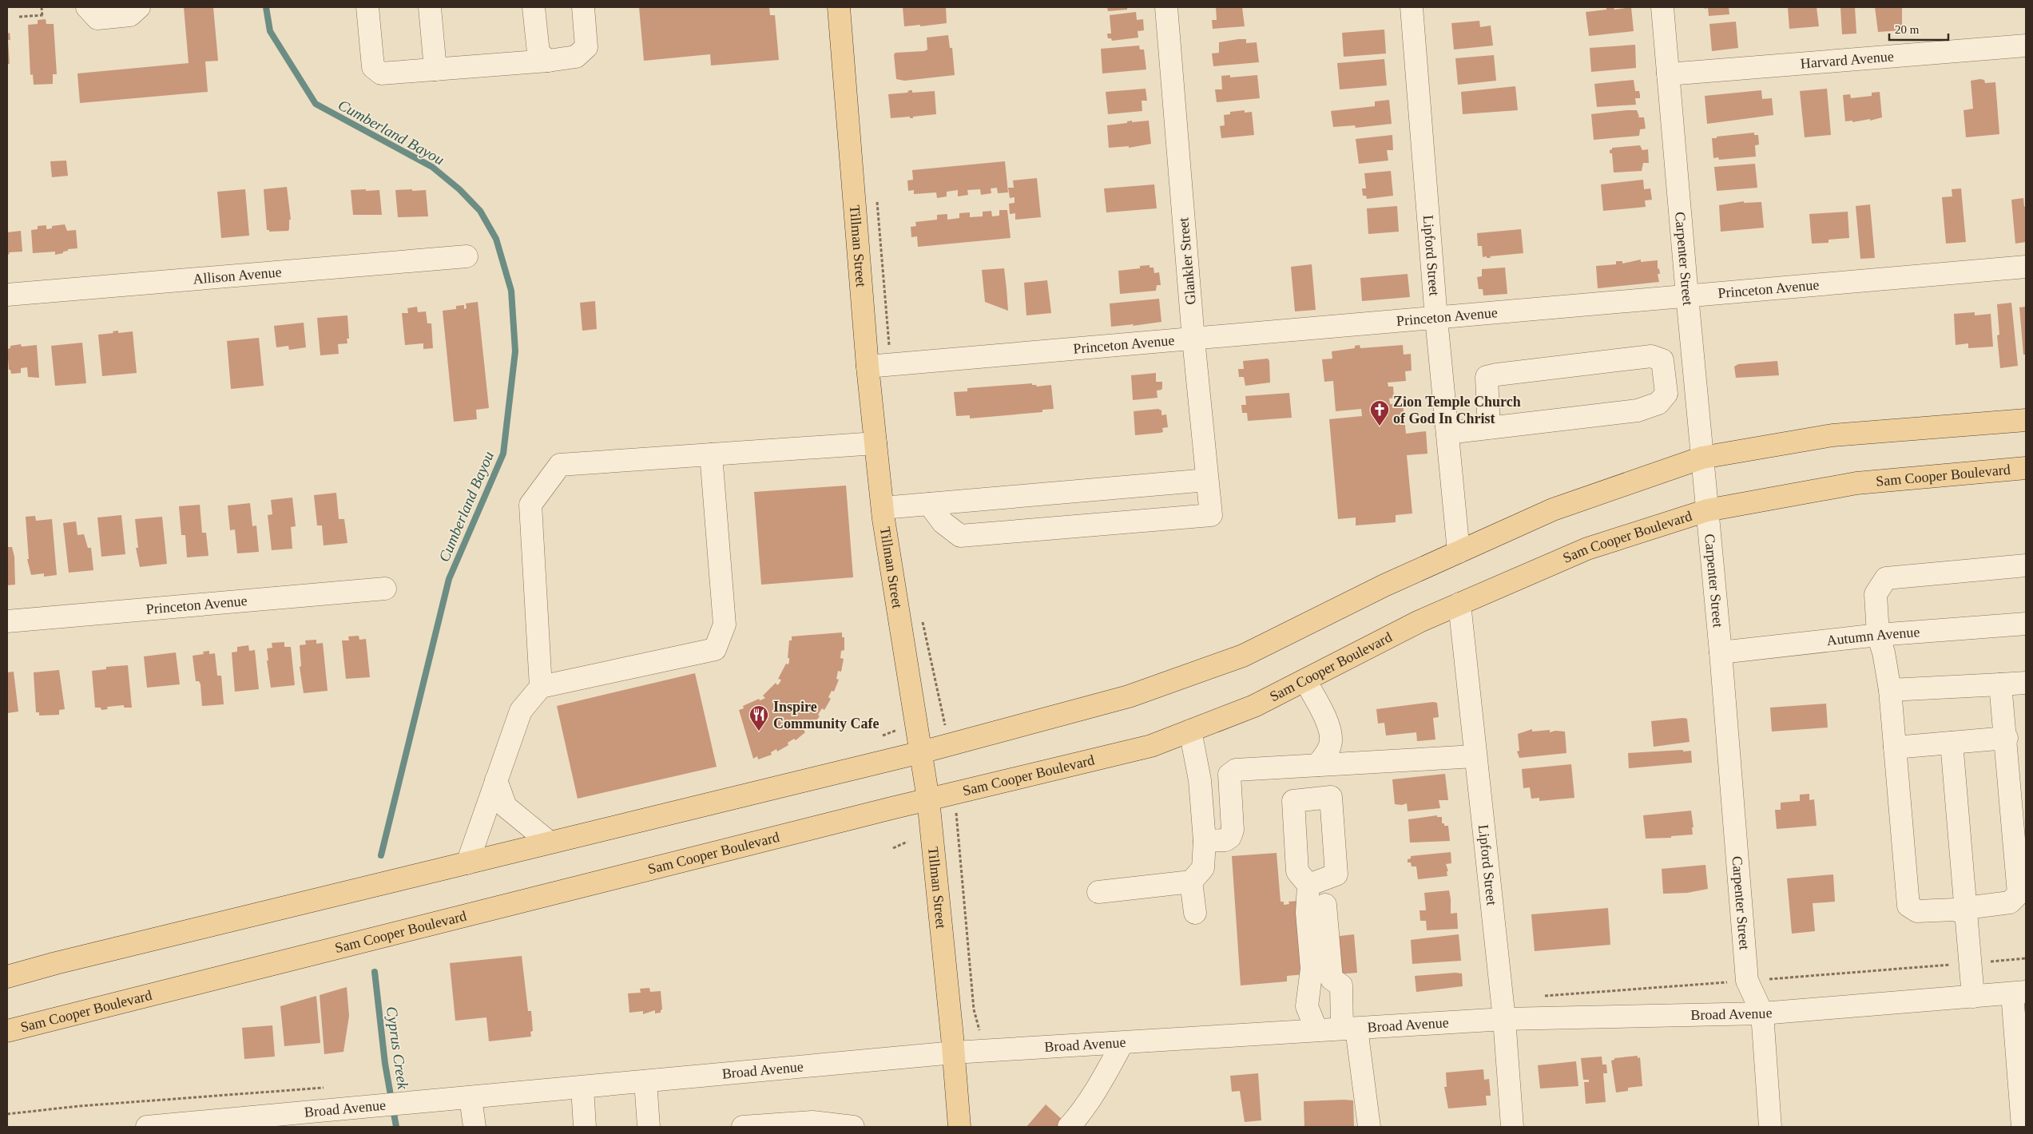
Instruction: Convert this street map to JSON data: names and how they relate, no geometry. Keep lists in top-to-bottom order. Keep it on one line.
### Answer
{"streets":{"main road":["Tillman Street","Sam Cooper Boulevard"],"street":["Harvard Avenue","Lipford Street","Carpenter Street","Glankler Street","Allison Avenue","Princeton Avenue","Autumn Avenue","Broad Avenue"]},"crossings":[["Harvard Avenue","Carpenter Street"],["Tillman Street","Princeton Avenue"],["Tillman Street","Sam Cooper Boulevard"],["Tillman Street","Broad Avenue"],["Lipford Street","Princeton Avenue"],["Lipford Street","Sam Cooper Boulevard"],["Lipford Street","Broad Avenue"],["Carpenter Street","Princeton Avenue"],["Carpenter Street","Sam Cooper Boulevard"],["Carpenter Street","Autumn Avenue"],["Carpenter Street","Broad Avenue"],["Glankler Street","Princeton Avenue"]],"water":["Cumberland Bayou","Cyprus Creek"],"places":{"church":["Zion Temple Church of God In Christ"],"restaurant":["Inspire Community Cafe"]},"scale_bar":"20 m"}
